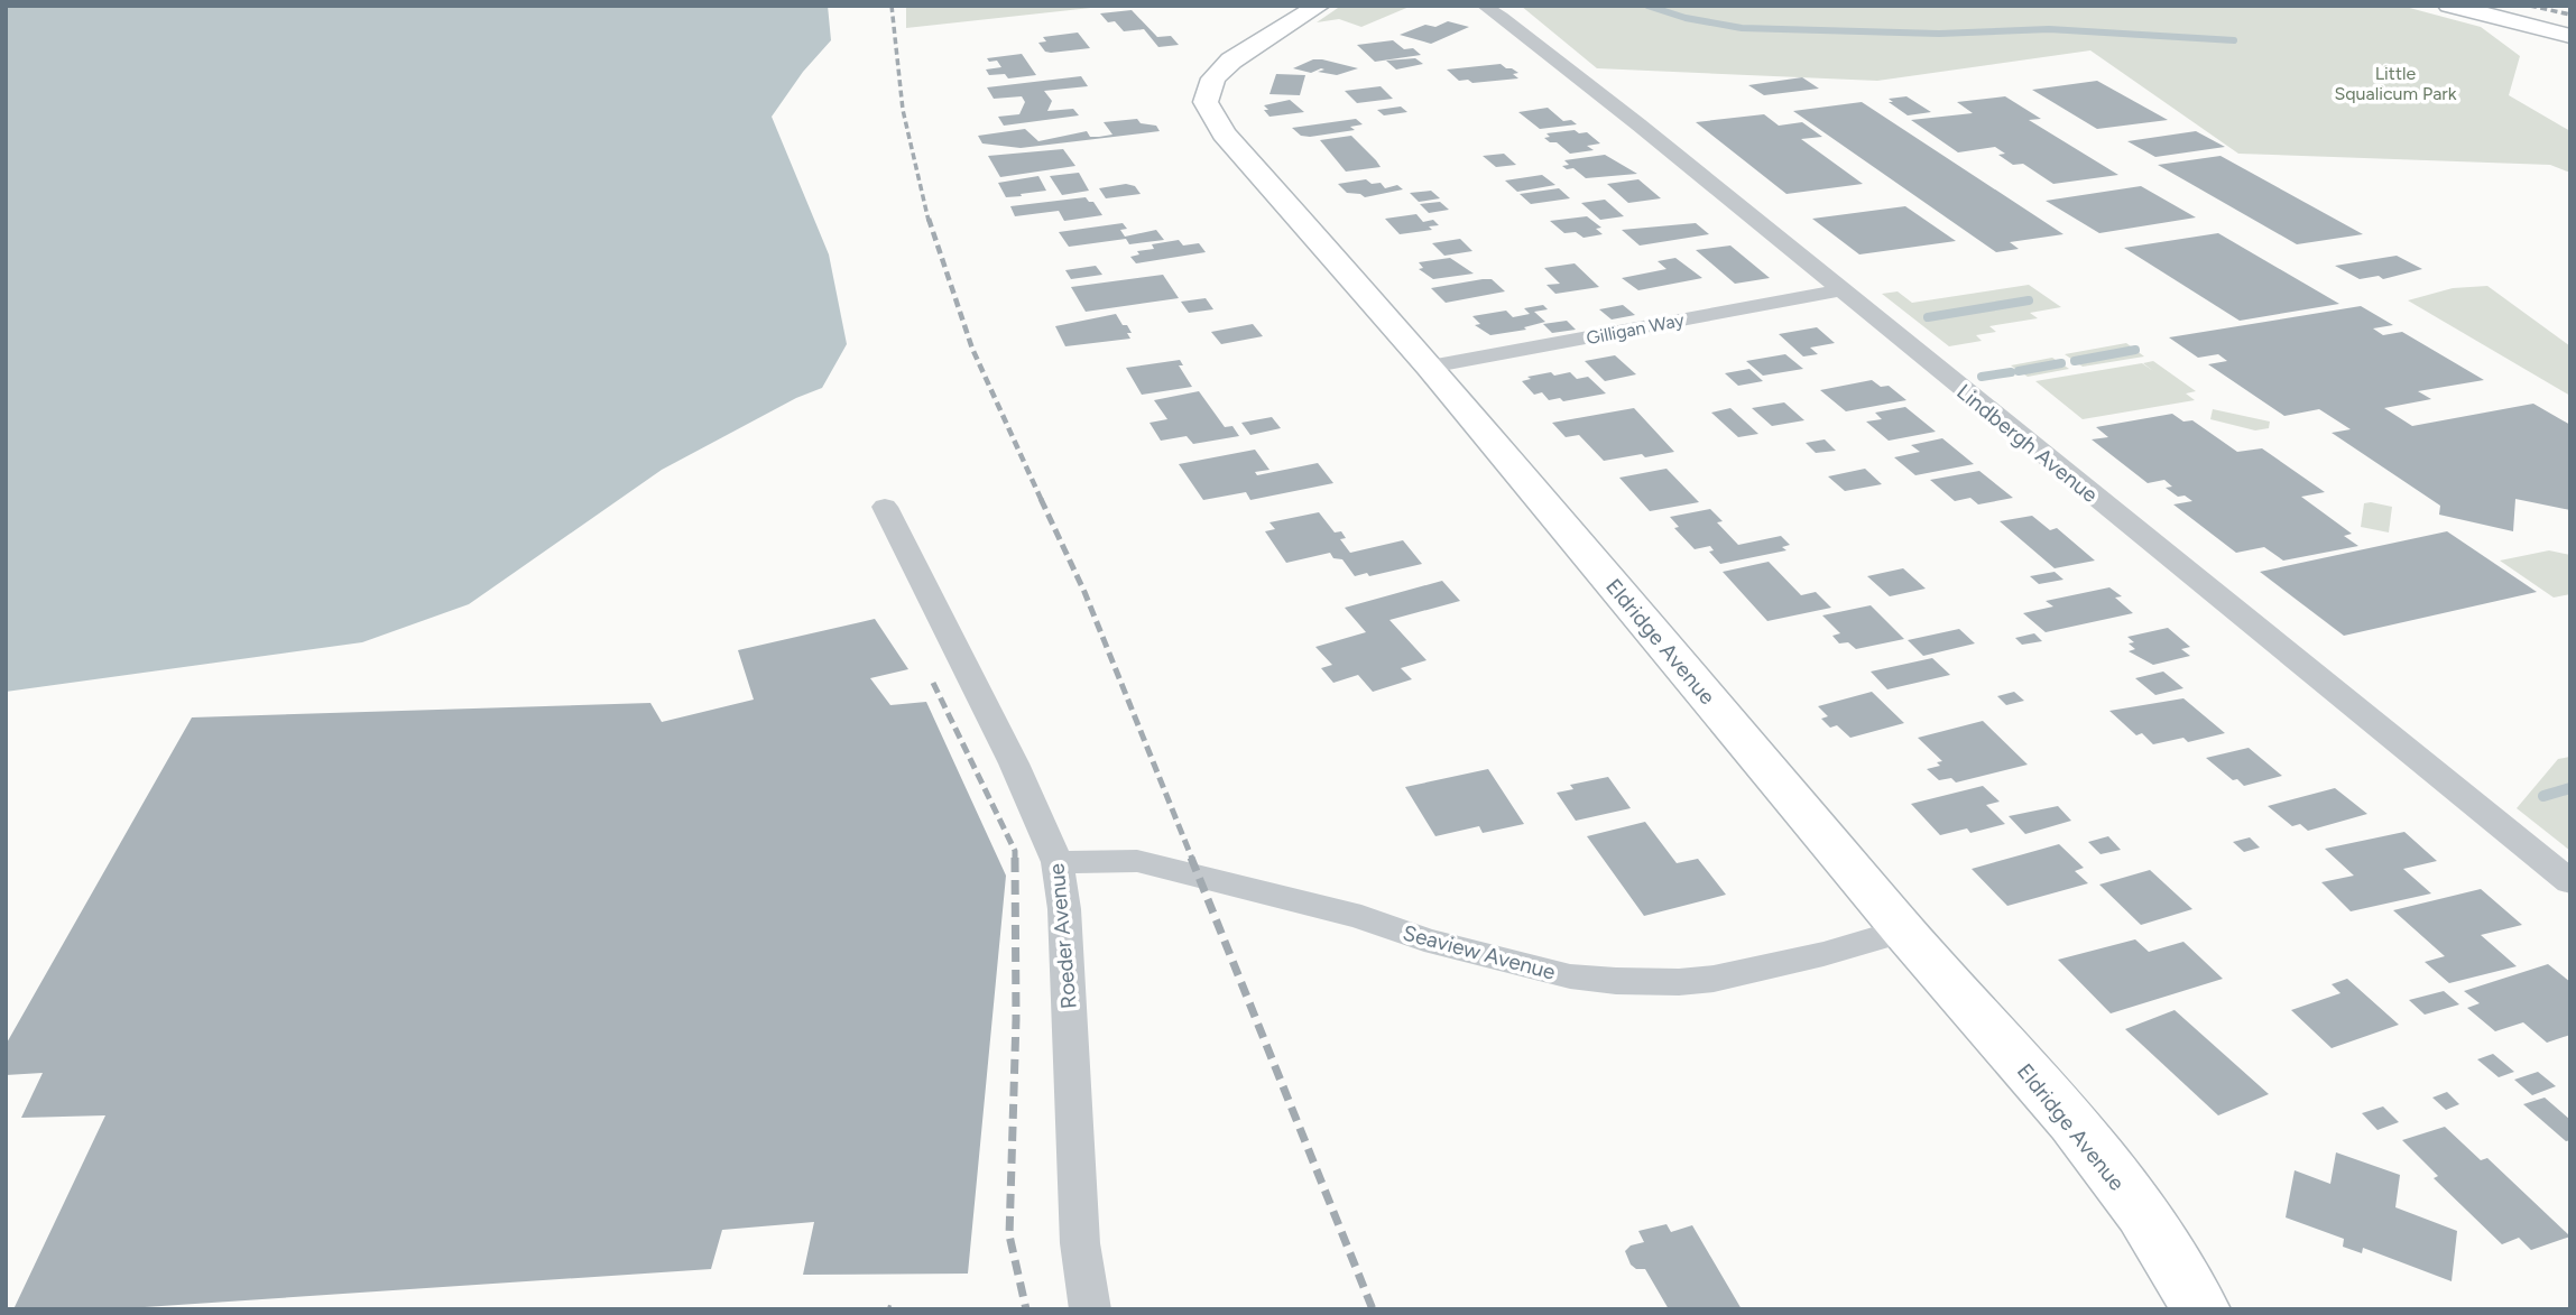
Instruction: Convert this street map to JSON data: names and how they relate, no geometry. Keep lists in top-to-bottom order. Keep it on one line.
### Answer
{"streets":{"main road":["Eldridge Avenue"],"street":["Gilligan Way","Lindbergh Avenue","Roeder Avenue","Seaview Avenue"]},"crossings":[["Gilligan Way","Lindbergh Avenue"],["Gilligan Way","Eldridge Avenue"],["Eldridge Avenue","Seaview Avenue"],["Roeder Avenue","Seaview Avenue"]],"parks":["Little Squalicum Park"]}
